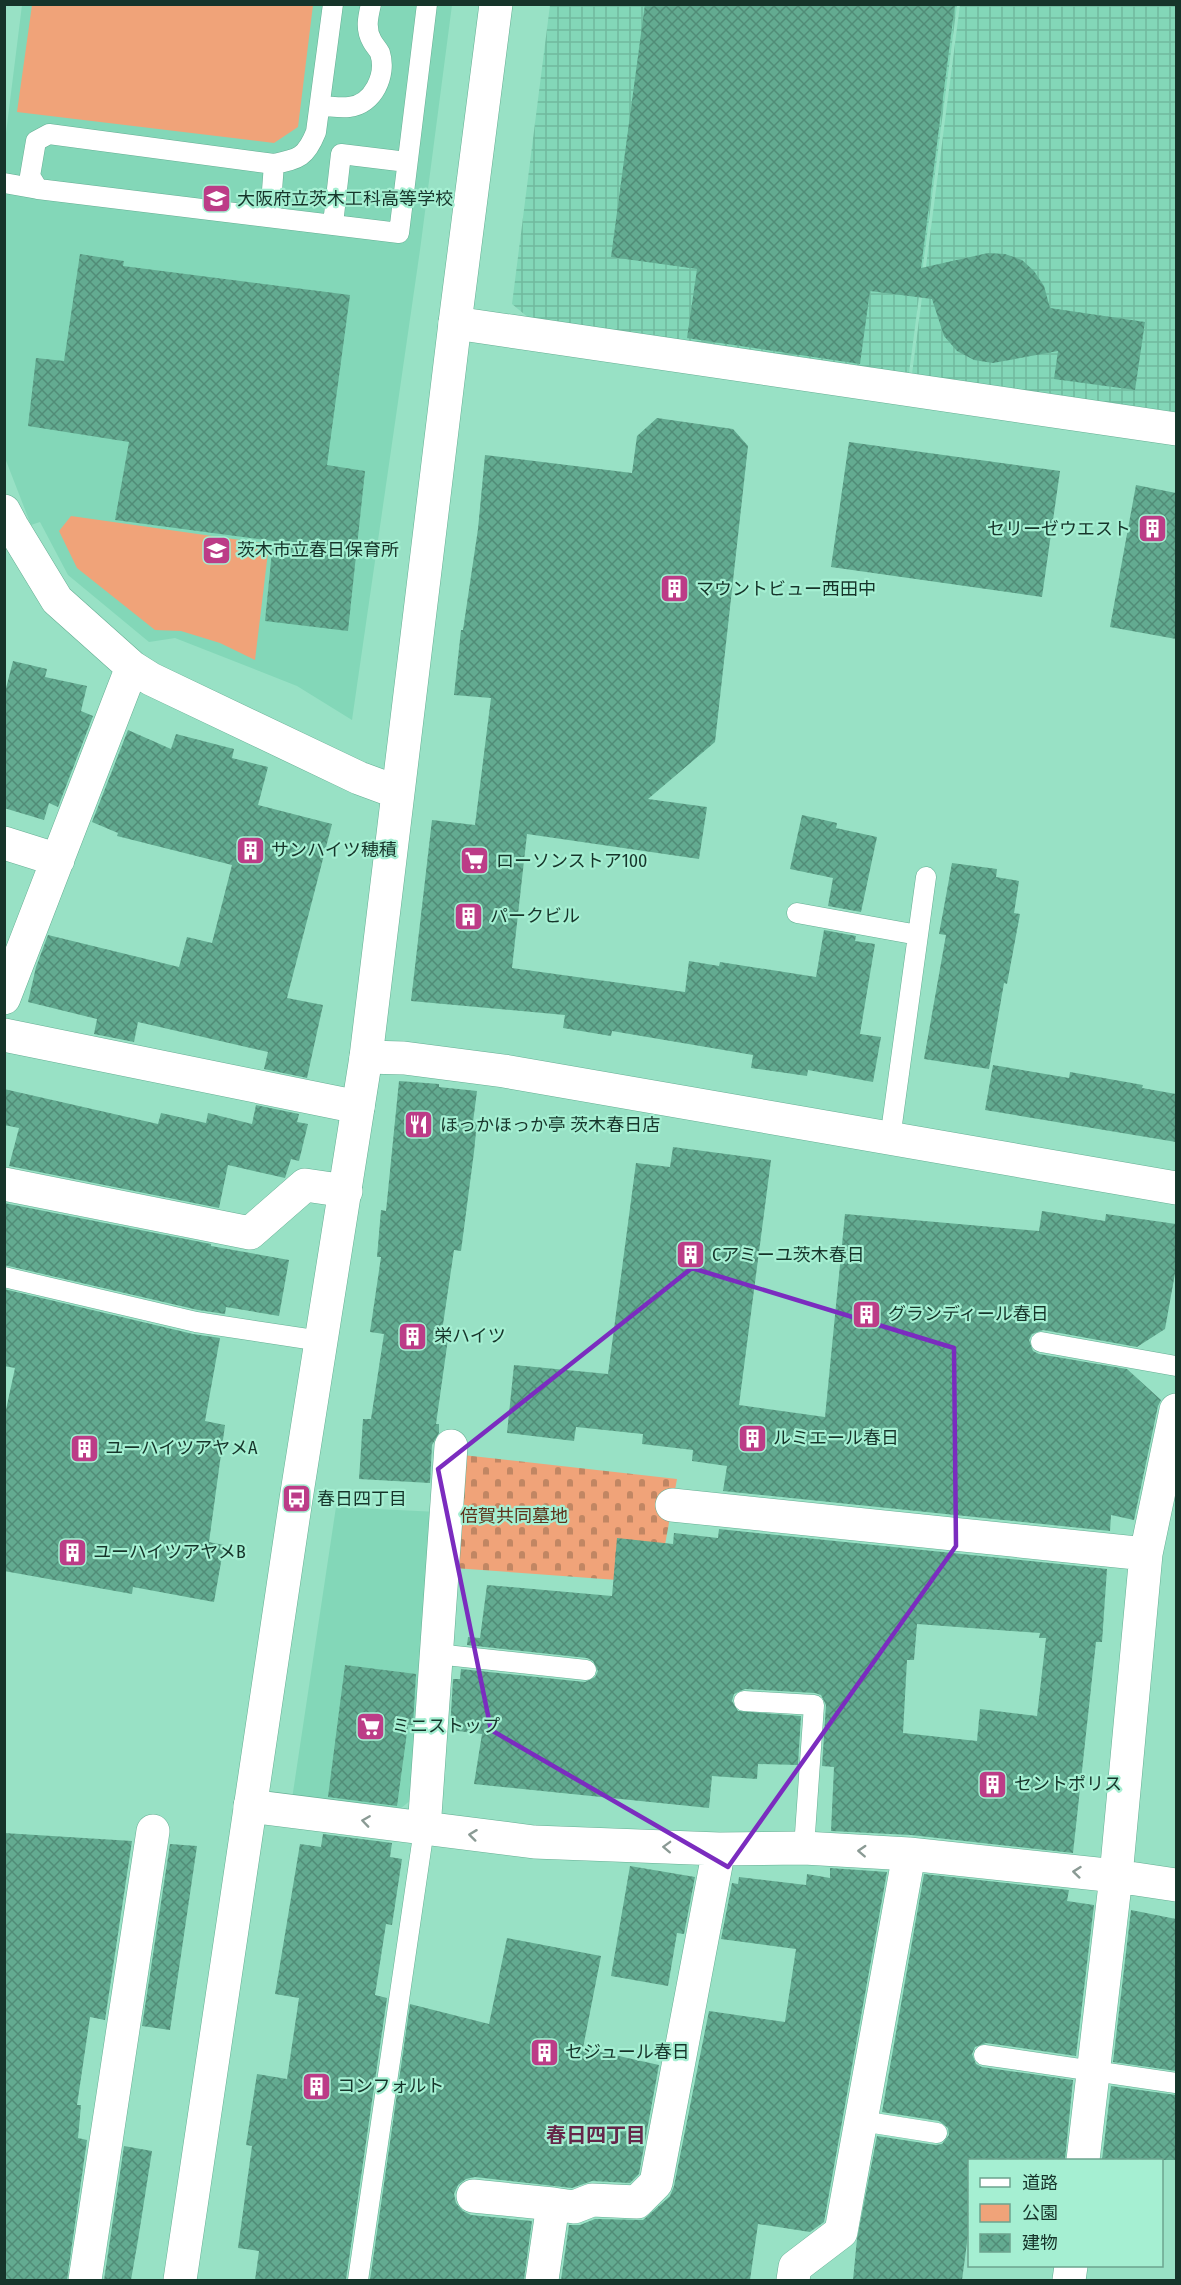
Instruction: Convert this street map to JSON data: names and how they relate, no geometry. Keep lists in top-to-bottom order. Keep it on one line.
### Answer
{"districts":["春日四丁目"],"parks":["倍賀共同墓地"],"places":{"school or university":["大阪府立茨木工科高等学校","茨木市立春日保育所"],"building":["セリーゼウエスト","マウントビュー西田中","サンハイツ穂積","パークビル","Cアミーユ茨木春日","グランディール春日","栄ハイツ","ルミエール春日","ユーハイツアヤメA","ユーハイツアヤメB","セントポリス","セジュール春日","コンフォルト"],"supermarket":["ローソンストア100","ミニストップ"],"restaurant":["ほっかほっか亭 茨木春日店"],"bus stop":["春日四丁目"]},"legend":["道路","公園","建物"]}
